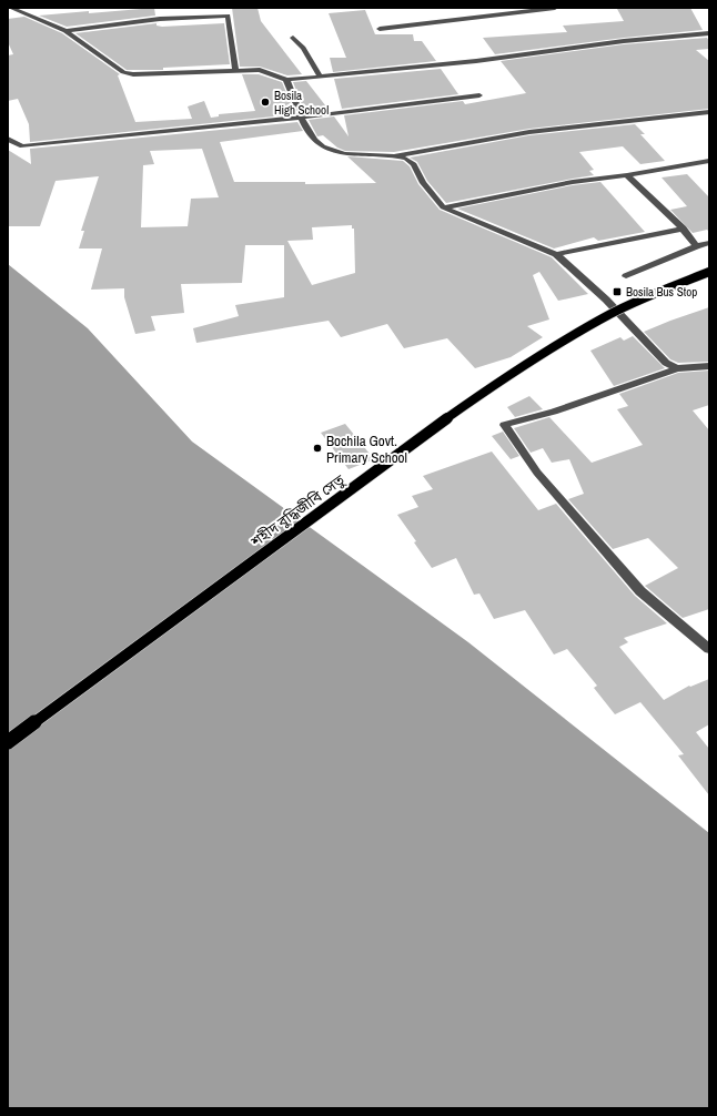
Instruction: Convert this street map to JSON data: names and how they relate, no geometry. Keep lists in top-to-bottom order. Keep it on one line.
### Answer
{"streets":{"main road":["শহীদ বুদ্ধিজীবি সেতু"]},"places":{"other":["Bosila High School","Bochila Govt. Primary School"],"transit":["Bosila Bus Stop"]}}
